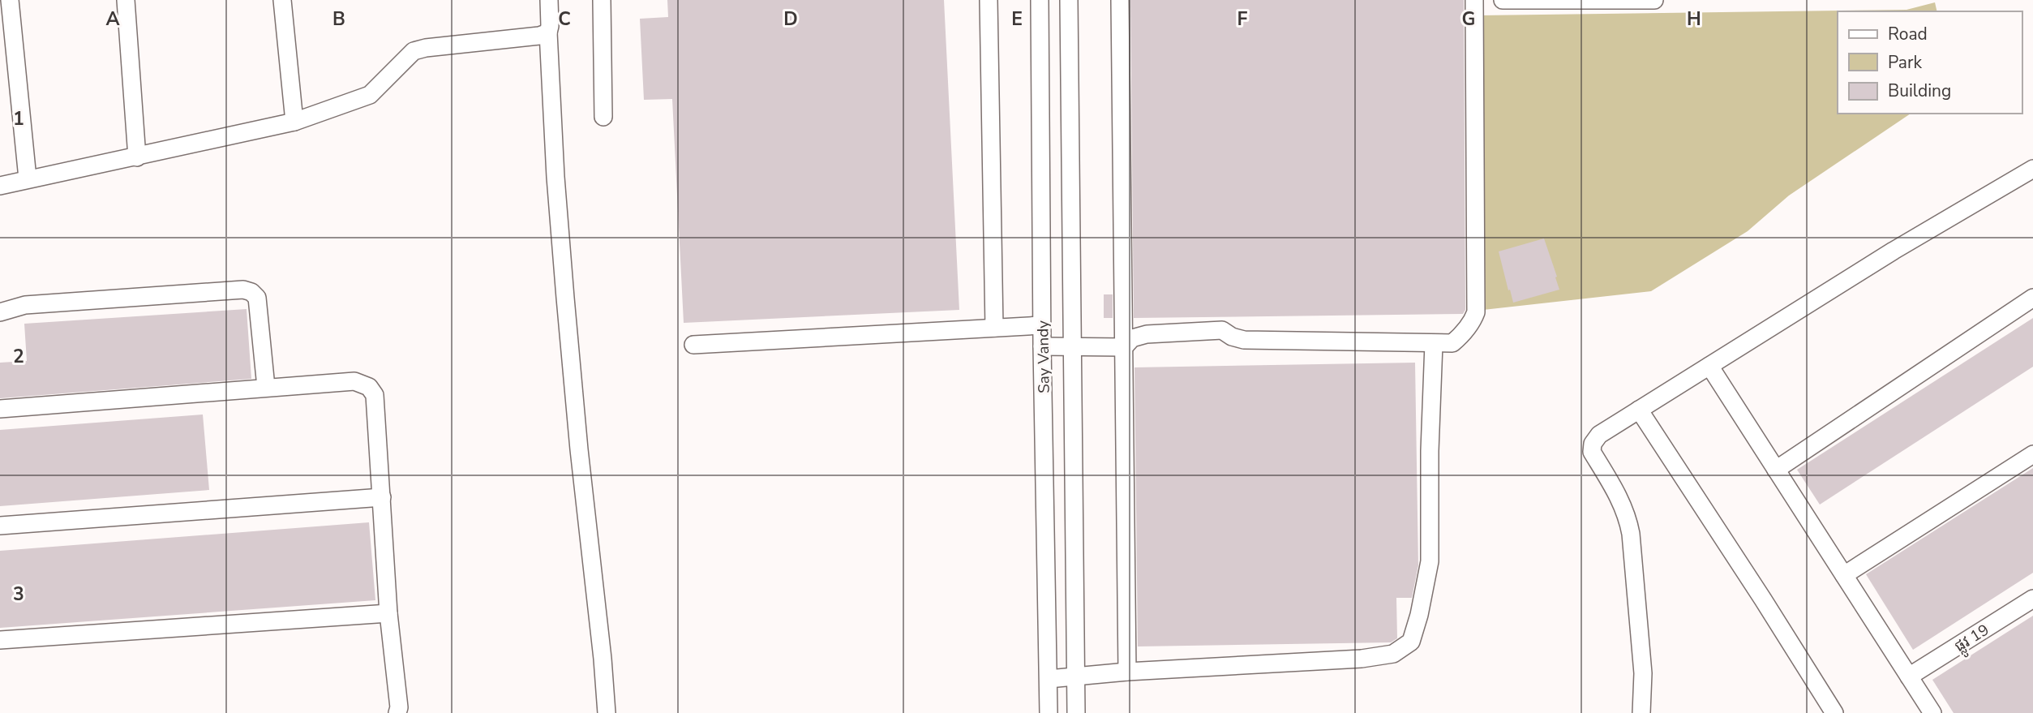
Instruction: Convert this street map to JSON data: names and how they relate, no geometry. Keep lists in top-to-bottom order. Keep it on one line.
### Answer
{"streets":{"street":["Say Vandy","ផ្លូវ 19"]},"legend":["Road","Park","Building"],"grid":{"columns":["A","B","C","D","E","F","G","H"],"rows":["1","2","3"]}}
